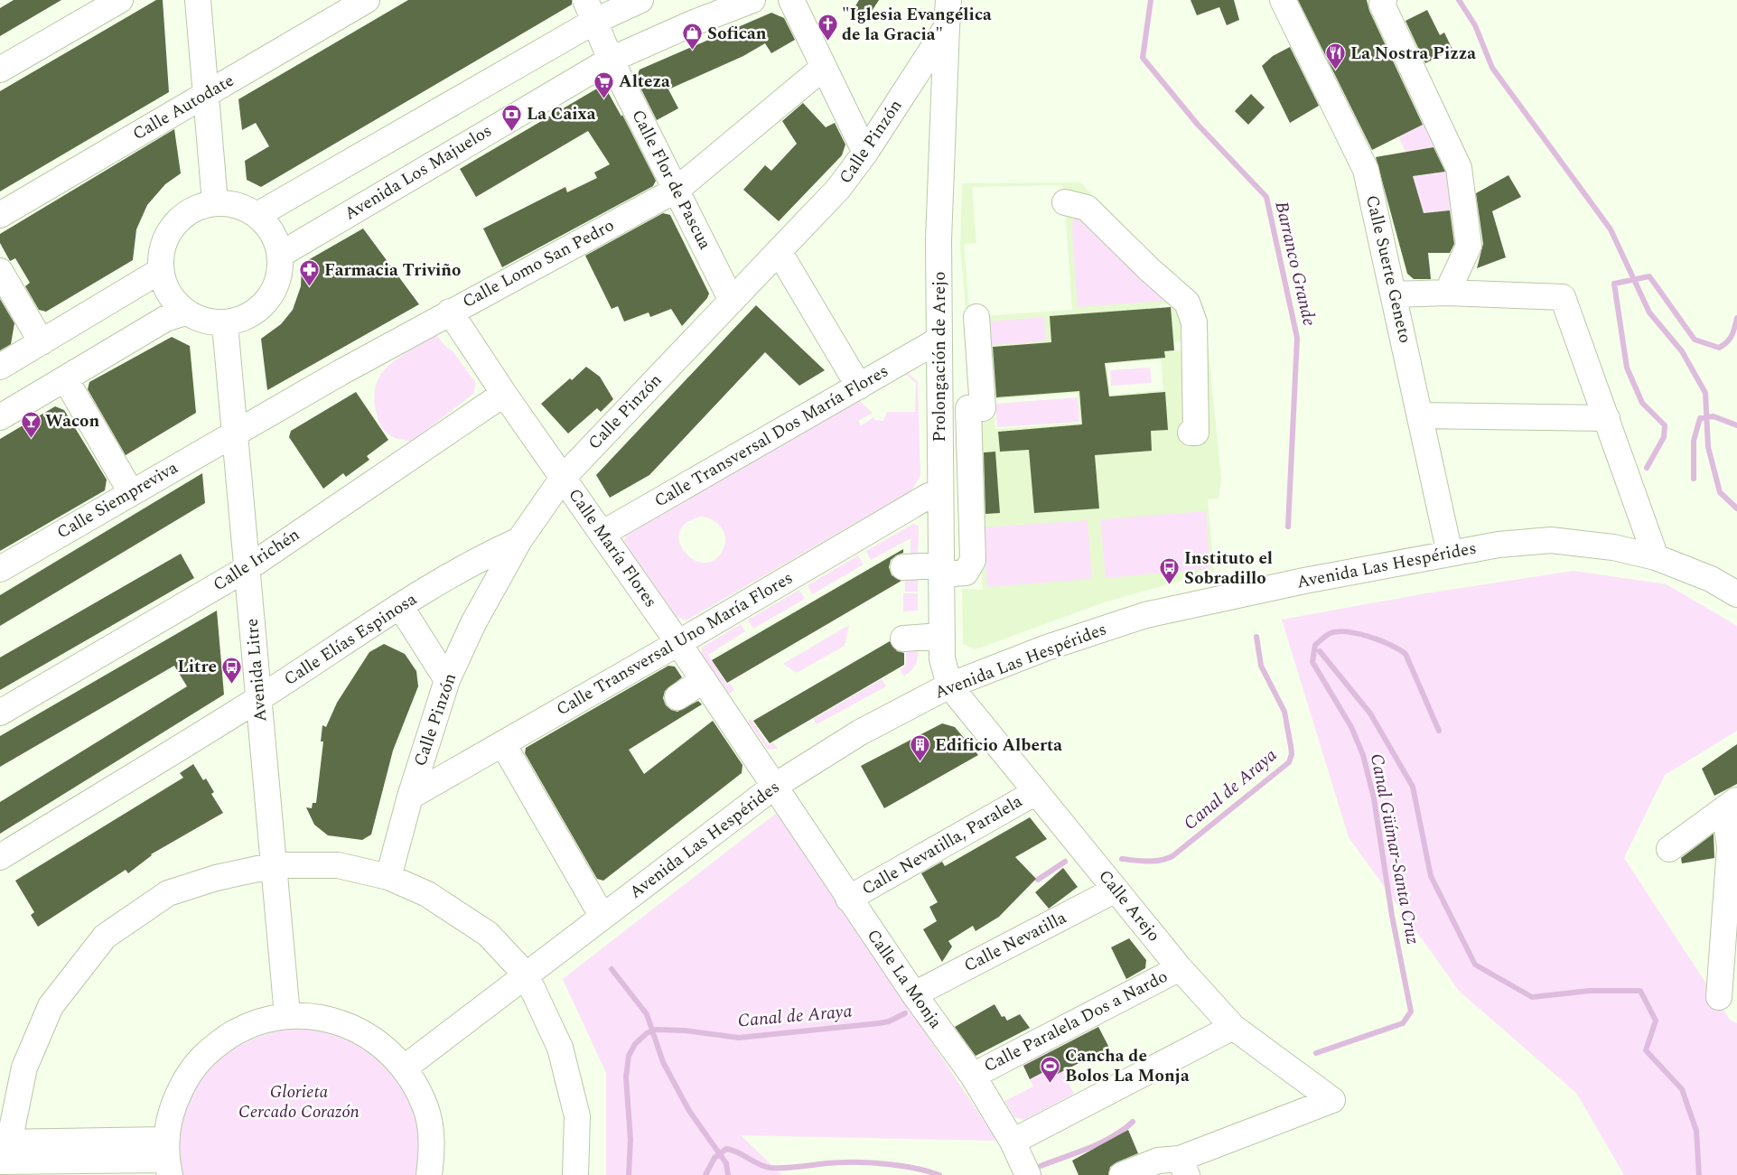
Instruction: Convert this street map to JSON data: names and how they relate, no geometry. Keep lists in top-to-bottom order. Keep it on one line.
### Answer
{"streets":{"street":["Calle Autodate","Calle Pinzón","Avenida Los Majuelos","Calle Flor de Pascua","Calle Lomo San Pedro","Calle Suerte Geneto","Prolongación de Arejo","Calle Transversal Dos María Flores","Calle Siempreviva","Calle María Flores","Calle Irichén","Avenida Las Hespérides","Calle Elías Espinosa","Calle Transversal Uno María Flores","Avenida Litre","Calle Nevatilla, Paralela","Calle Arejo","Calle Nevatilla","Calle La Monja","Calle Paralela Dos a Nardo"]},"crossings":[["Calle Pinzón","Calle Flor de Pascua"],["Calle Pinzón","Prolongación de Arejo"],["Calle Pinzón","Calle María Flores"],["Calle Pinzón","Calle Elías Espinosa"],["Calle Pinzón","Calle Transversal Uno María Flores"],["Avenida Los Majuelos","Calle Flor de Pascua"],["Avenida Los Majuelos","Avenida Litre"],["Calle Flor de Pascua","Calle Lomo San Pedro"],["Calle Lomo San Pedro","Calle Siempreviva"],["Calle Lomo San Pedro","Calle María Flores"],["Calle Lomo San Pedro","Avenida Litre"],["Calle Suerte Geneto","Avenida Las Hespérides"],["Prolongación de Arejo","Calle Transversal Dos María Flores"],["Prolongación de Arejo","Avenida Las Hespérides"],["Prolongación de Arejo","Calle Transversal Uno María Flores"],["Prolongación de Arejo","Calle Arejo"],["Calle Transversal Dos María Flores","Calle María Flores"],["Calle Siempreviva","Avenida Litre"],["Calle María Flores","Calle Irichén"],["Calle María Flores","Avenida Las Hespérides"],["Calle María Flores","Calle Transversal Uno María Flores"],["Calle María Flores","Calle La Monja"],["Calle Irichén","Avenida Litre"],["Avenida Las Hespérides","Calle Arejo"],["Avenida Las Hespérides","Calle La Monja"],["Calle Elías Espinosa","Avenida Litre"],["Calle Nevatilla, Paralela","Calle Arejo"],["Calle Nevatilla, Paralela","Calle La Monja"],["Calle Arejo","Calle Nevatilla"],["Calle Arejo","Calle Paralela Dos a Nardo"],["Calle Nevatilla","Calle La Monja"],["Calle La Monja","Calle Paralela Dos a Nardo"]],"water":["Barranco Grande","Canal de Araya","Canal Güímar-Santa Cruz"],"parks":["Glorieta Cercado Corazón"],"places":{"church":["\"Iglesia Evangélica de la Gracia\""],"shop":["Sofican"],"restaurant":["La Nostra Pizza"],"supermarket":["Alteza"],"bank":["La Caixa"],"pharmacy":["Farmacia Triviño"],"bar":["Wacon"],"bus stop":["Instituto el Sobradillo","Litre"],"building":["Edificio Alberta"],"sports":["Cancha de Bolos La Monja"]}}
